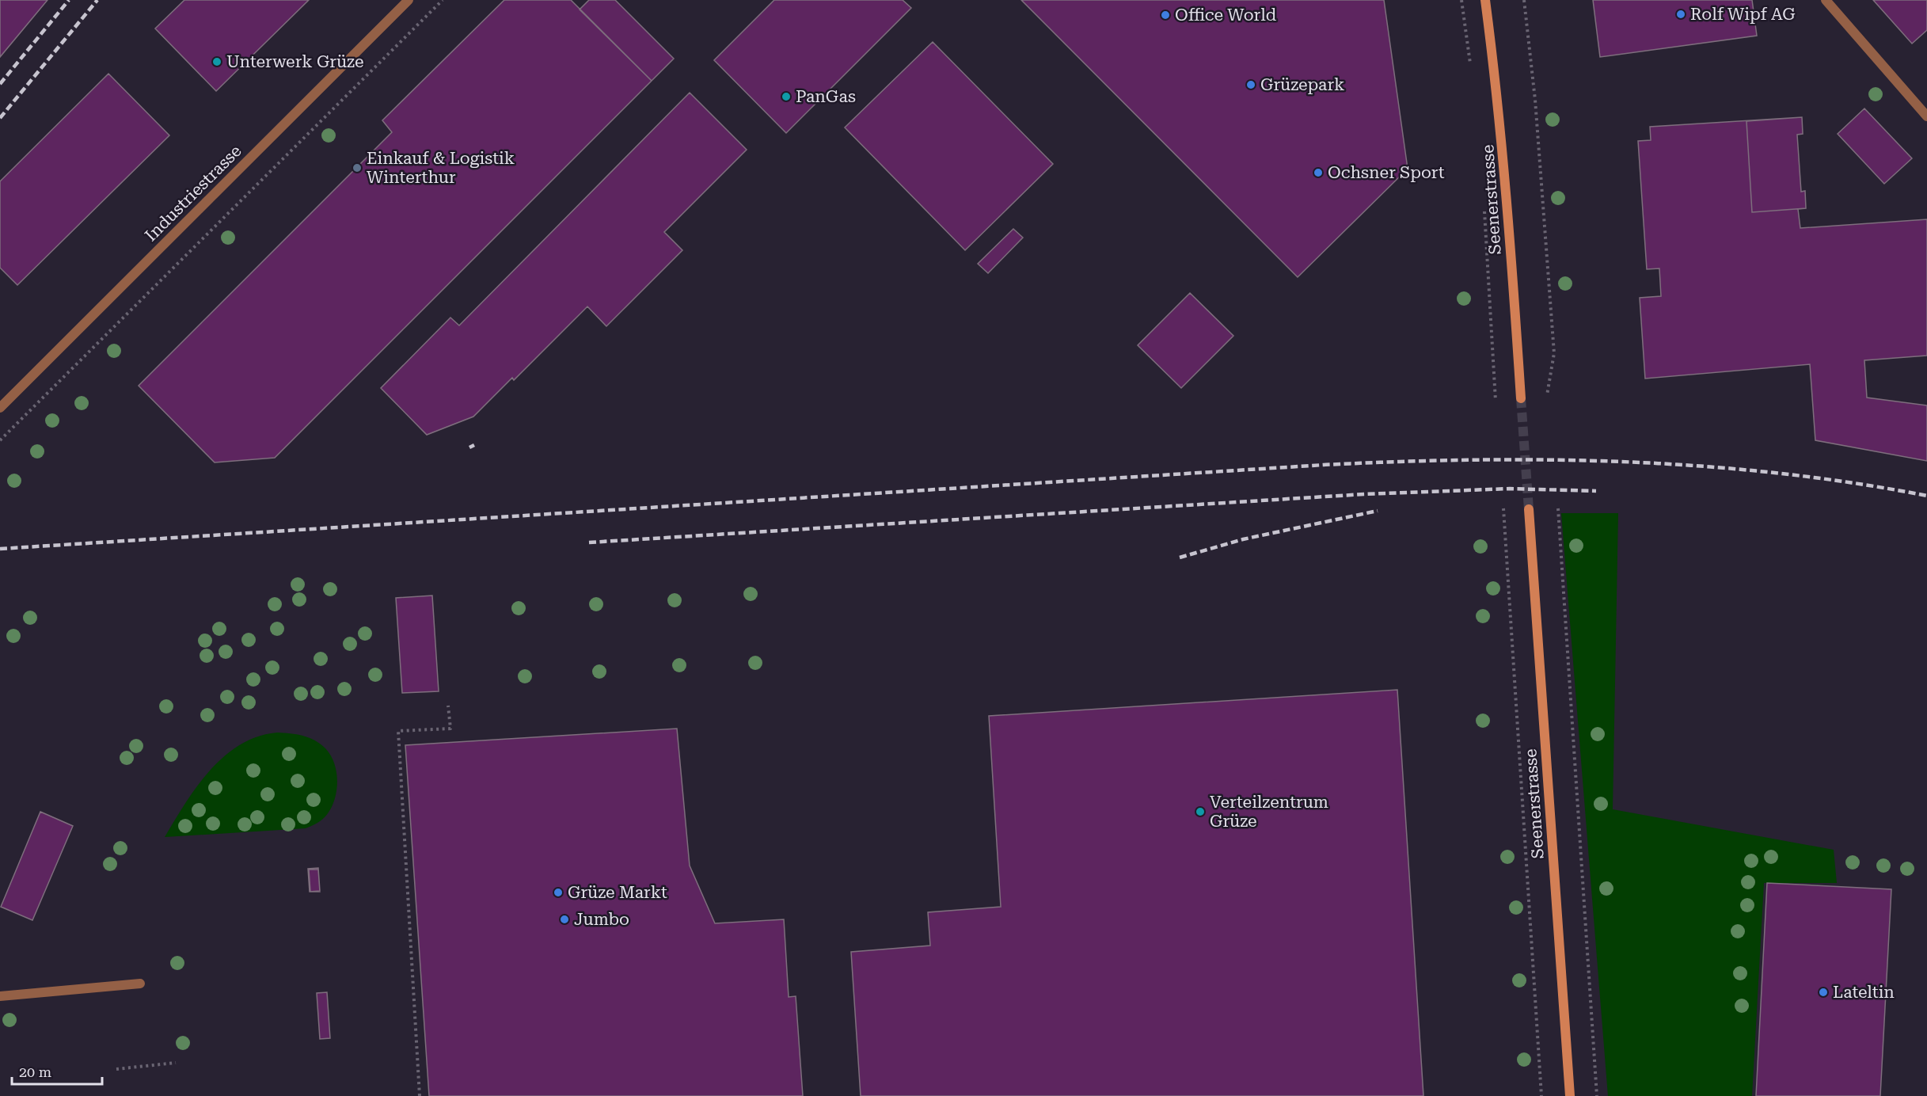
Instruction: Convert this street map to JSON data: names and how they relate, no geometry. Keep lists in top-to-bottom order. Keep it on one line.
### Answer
{"streets":{"main road":["Seenerstrasse"],"street":["Industriestrasse"]},"places":["Rolf Wipf AG","Office World","Unterwerk Grüze","Grüzepark","PanGas","Einkauf & Logistik Winterthur","Ochsner Sport","Verteilzentrum Grüze","Grüze Markt","Jumbo","Lateltin"],"scale_bar":"20 m"}
